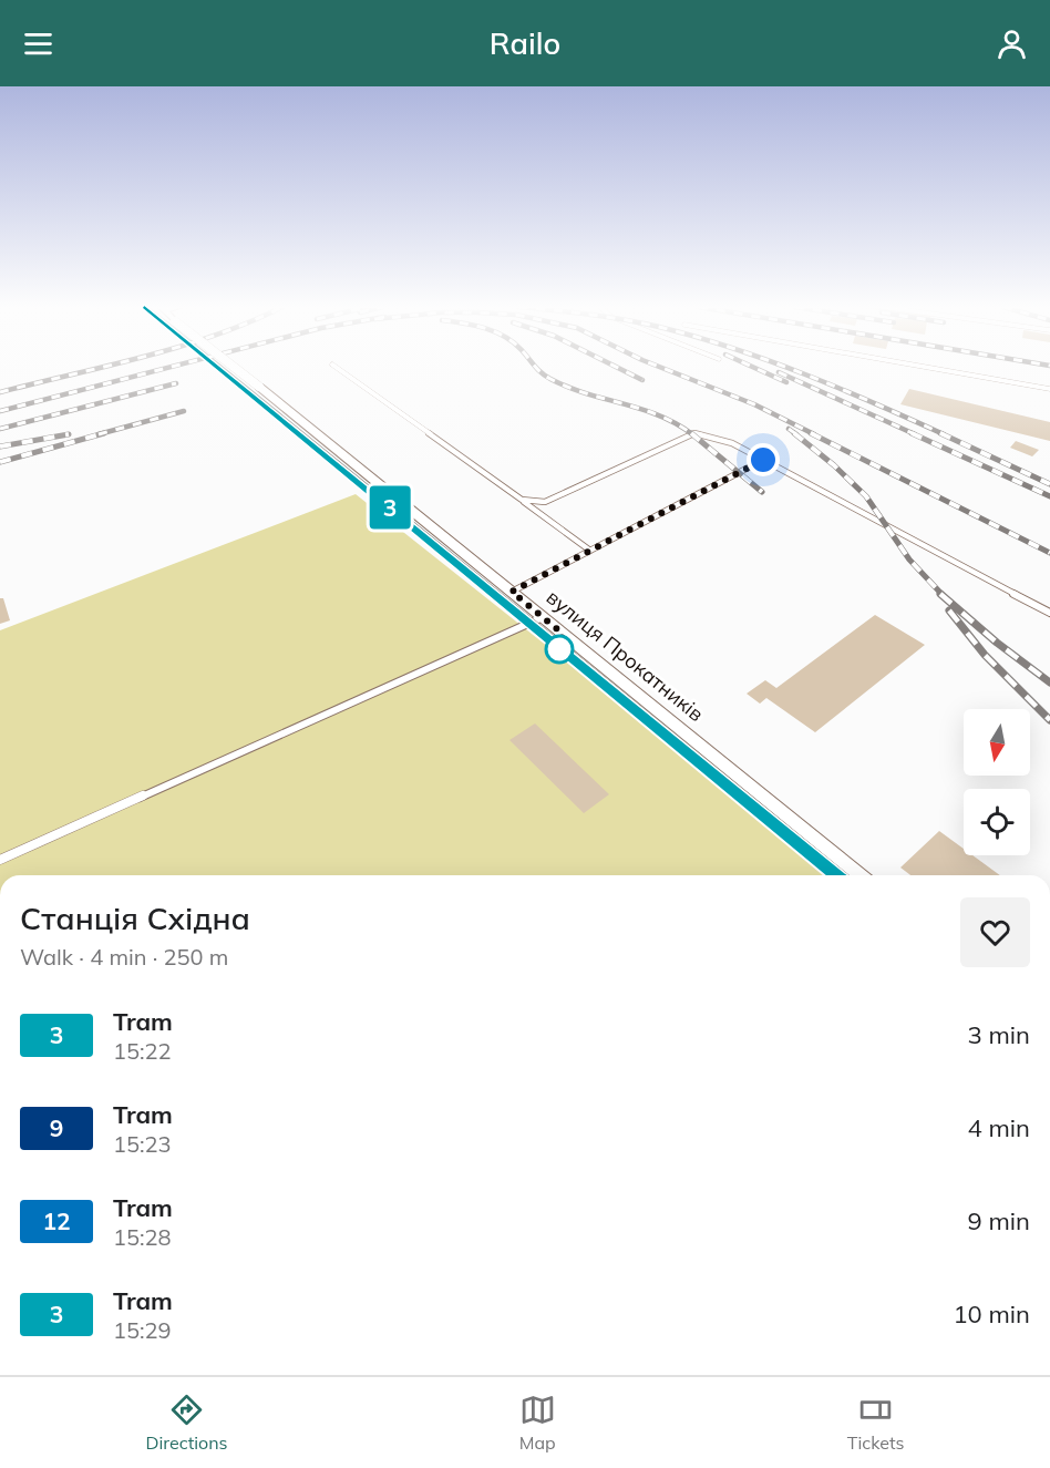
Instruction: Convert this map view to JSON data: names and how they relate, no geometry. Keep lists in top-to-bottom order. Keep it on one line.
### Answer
{"streets":{"street":["вулиця Прокатників"]},"lines":["tram line 3"],"north":"bottom","page":{"header":"Railo","on_map":"3","heading":["Станція Східна","Walk · 4 min · 250 m"],"list":[{"mark":"3","name":"Tram","note":"15:22","value":"3 min"},{"mark":"9","name":"Tram","note":"15:23","value":"4 min"},{"mark":"12","name":"Tram","note":"15:28","value":"9 min"},{"mark":"3","name":"Tram","note":"15:29","value":"10 min"}],"tabs":["Directions","Map","Tickets"]}}
